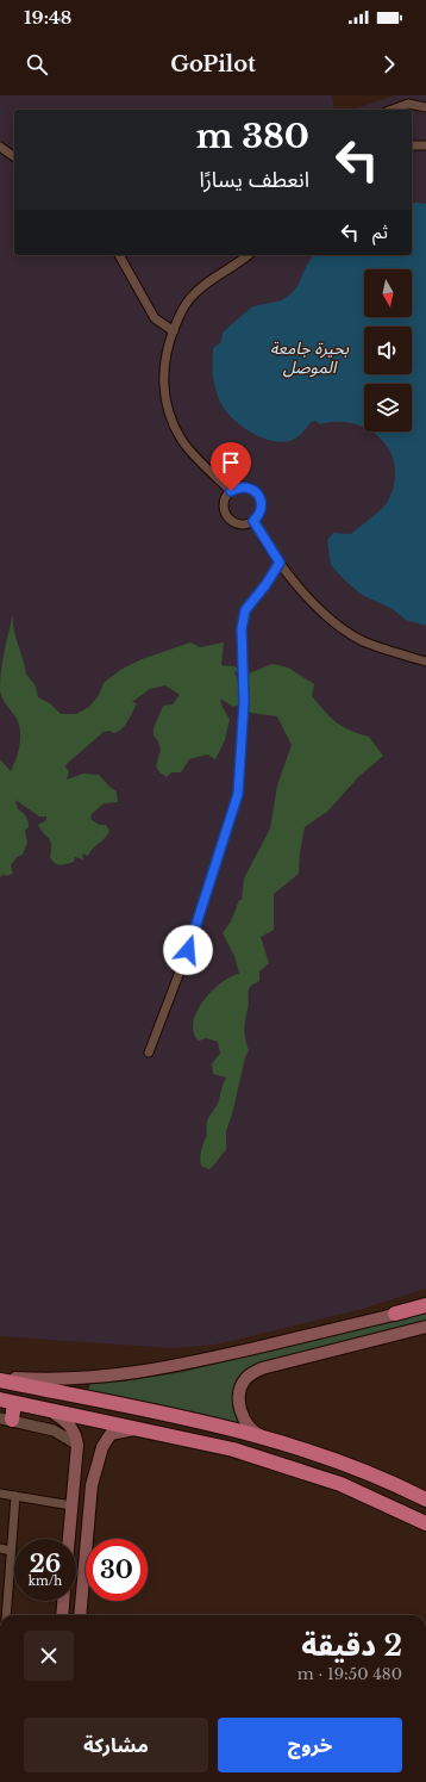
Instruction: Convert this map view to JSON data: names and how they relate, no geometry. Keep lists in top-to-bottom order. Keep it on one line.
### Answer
{"water":["بحيرة جامعة الموصل"],"north":"bottom","page":{"status":"19:48","header":"GoPilot","turn":["380 m","انعطف يسارًا"],"then":"ثم","speed":"26 km/h","limit":"30","heading":["2 دقيقة","480 m · 19:50"],"buttons":["خروج","مشاركة"]}}
